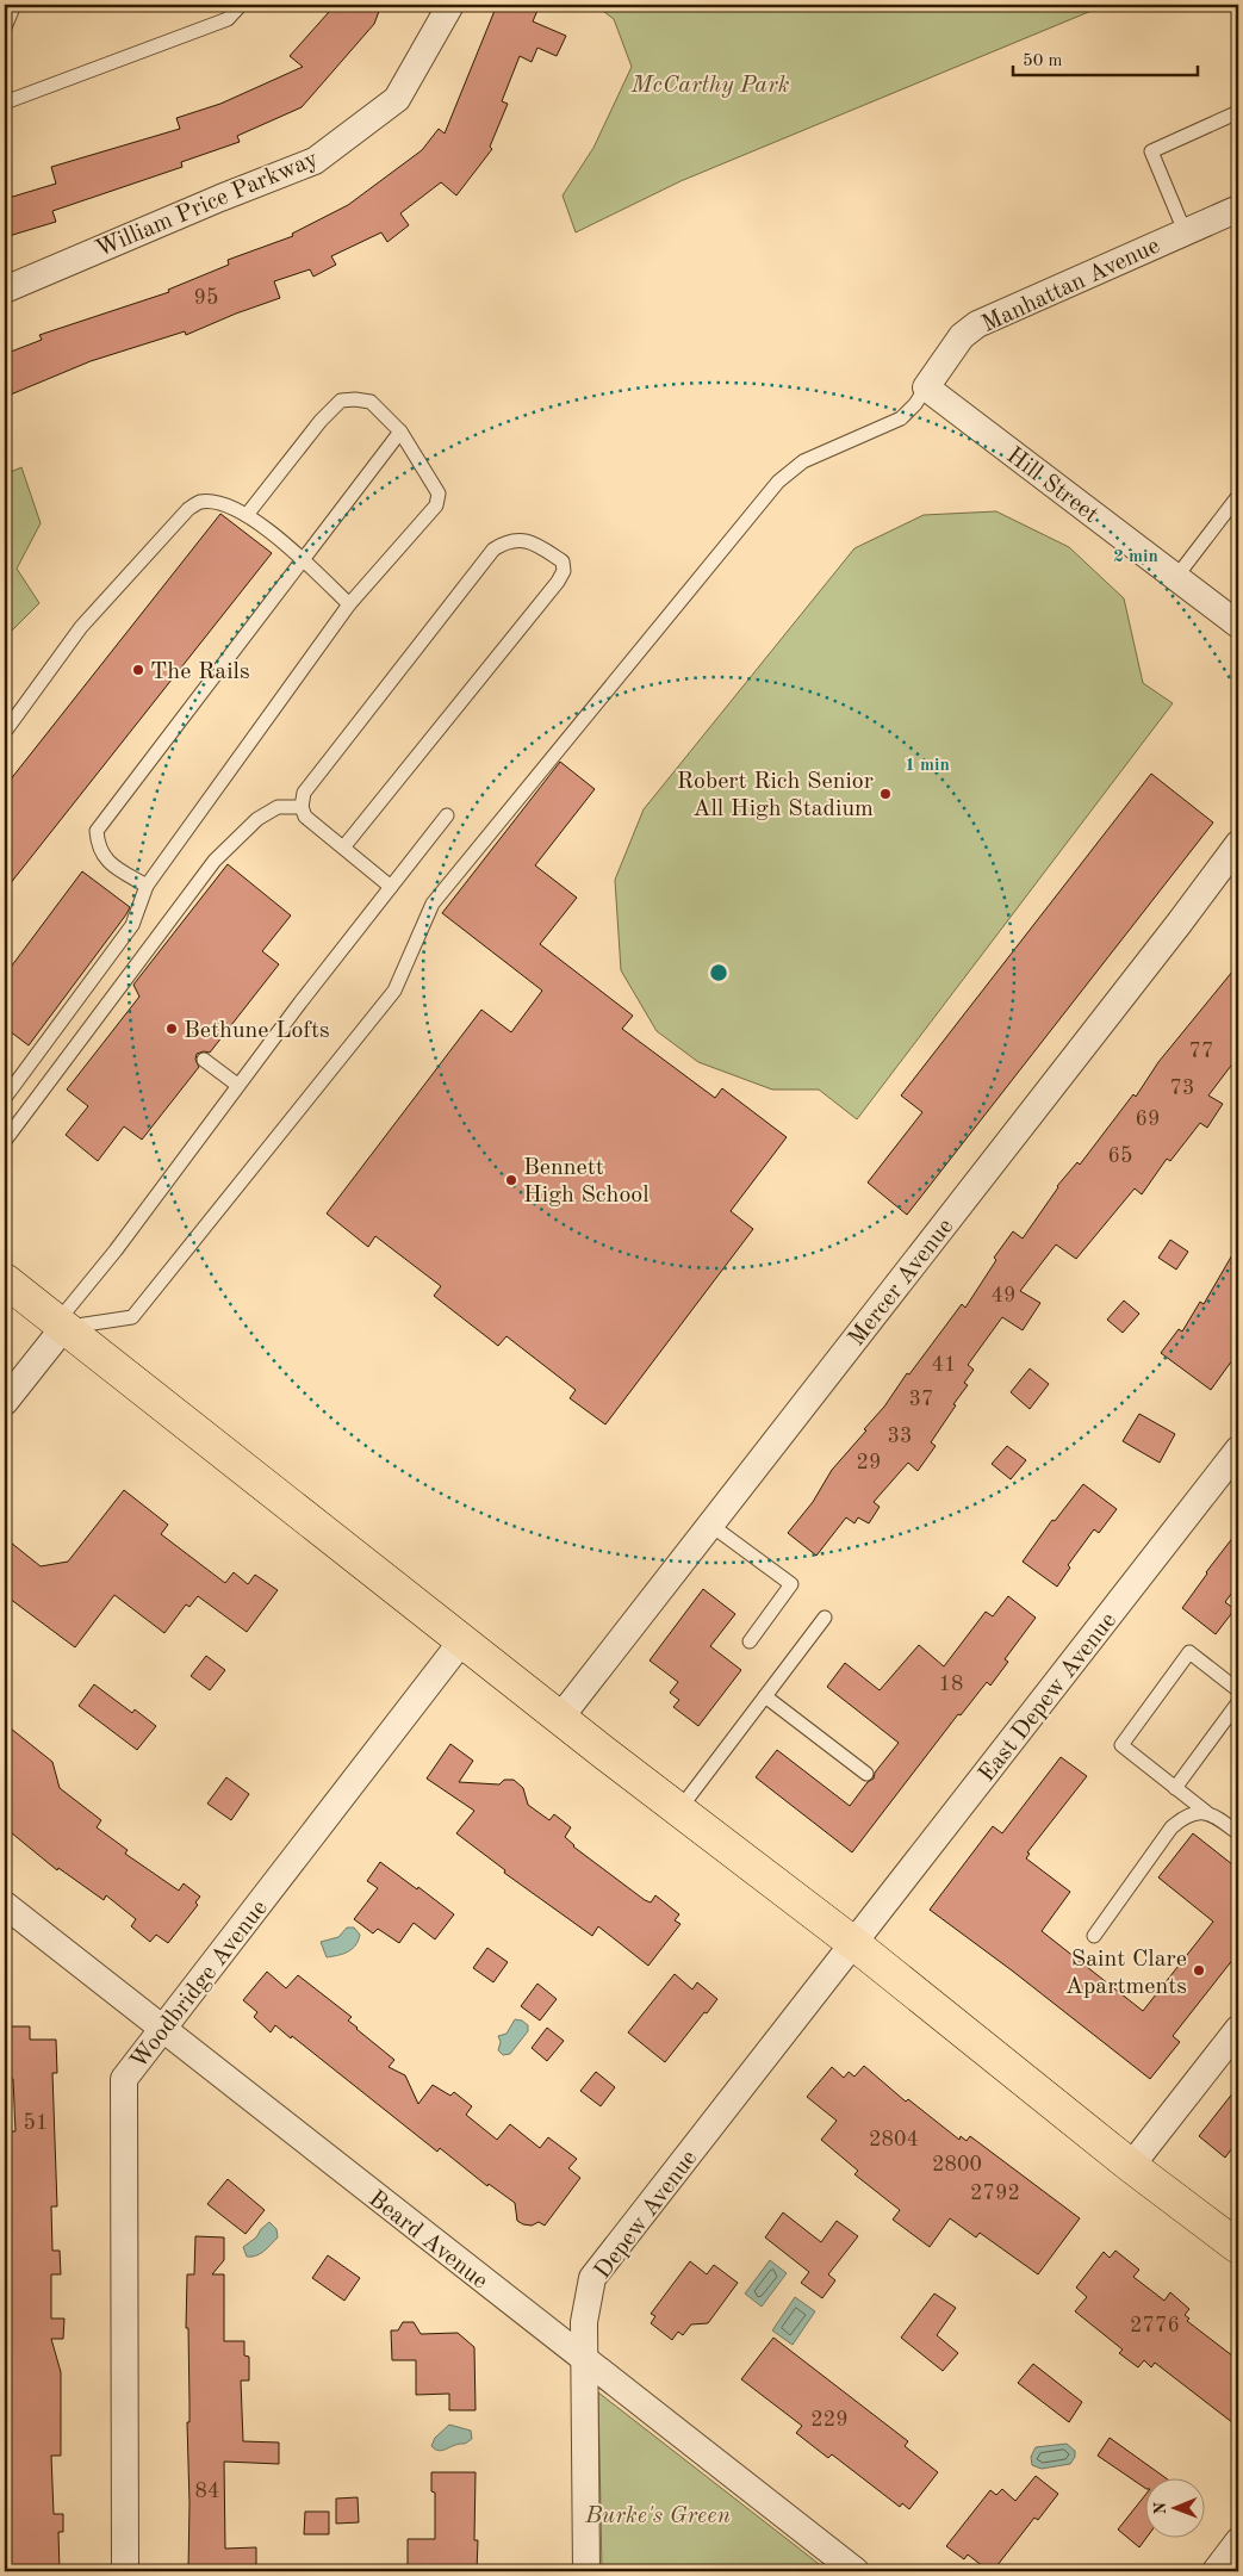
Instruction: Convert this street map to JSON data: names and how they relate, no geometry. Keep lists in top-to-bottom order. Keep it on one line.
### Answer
{"streets":{"street":["William Price Parkway","Manhattan Avenue","Hill Street","Mercer Avenue","East Depew Avenue","Woodbridge Avenue","Depew Avenue","Beard Avenue"]},"crossings":[["Manhattan Avenue","Hill Street"],["East Depew Avenue","Depew Avenue"],["Woodbridge Avenue","Beard Avenue"],["Depew Avenue","Beard Avenue"]],"parks":["McCarthy Park","Burke's Green"],"places":["The Rails","Robert Rich Senior All High Stadium","Bethune Lofts","Bennett High School","Saint Clare Apartments"],"house_numbers":["95","77","73","69","65","49","41","37","33","29","18","51","2804","2800","2792","2776","229","84"],"scale_bar":"50 m","north":"left","rings":["2 min","1 min"]}
